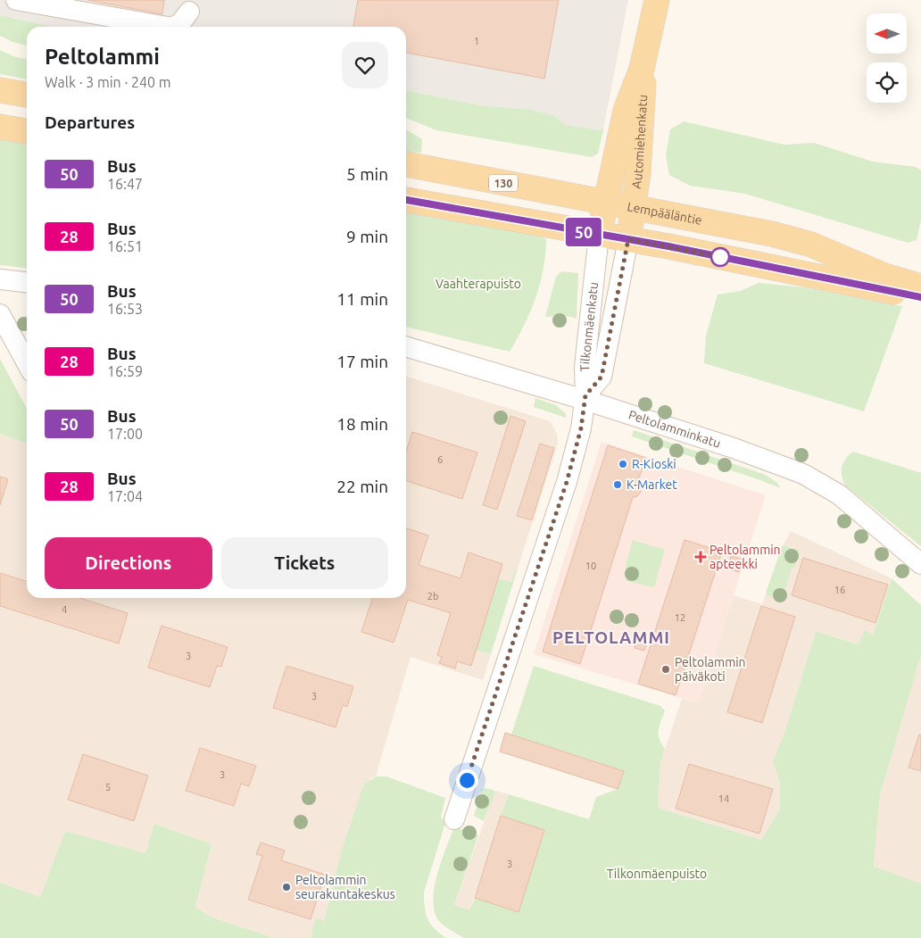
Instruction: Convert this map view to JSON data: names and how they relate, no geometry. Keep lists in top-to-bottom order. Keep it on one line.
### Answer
{"streets":{"main road":["Automiehenkatu","130","Lempääläntie","Tilkonmäenkatu"],"street":["Peltolamminkatu"]},"crossings":[["Automiehenkatu","Lempääläntie"],["Automiehenkatu","Tilkonmäenkatu"],["Lempääläntie","Tilkonmäenkatu"],["Tilkonmäenkatu","Peltolamminkatu"]],"districts":["PELTOLAMMI"],"parks":["Vaahterapuisto","Tilkonmäenpuisto"],"places":{"other":["R-Kioski","K-Market","Peltolammin päiväkoti","Peltolammin seurakuntakeskus"],"health":["Peltolammin apteekki"]},"lines":["bus line 50"],"house_numbers":["1","6","10","16","2b","4","12","3","3","3","5","14","3"],"north":"left","page":{"on_map":"50","heading":[["Peltolammi","Walk · 3 min · 240 m"],"Departures"],"list":[{"mark":"50","name":"Bus","note":"16:47","value":"5 min"},{"mark":"28","name":"Bus","note":"16:51","value":"9 min"},{"mark":"50","name":"Bus","note":"16:53","value":"11 min"},{"mark":"28","name":"Bus","note":"16:59","value":"17 min"},{"mark":"50","name":"Bus","note":"17:00","value":"18 min"},{"mark":"28","name":"Bus","note":"17:04","value":"22 min"}],"buttons":["Directions","Tickets"]}}
